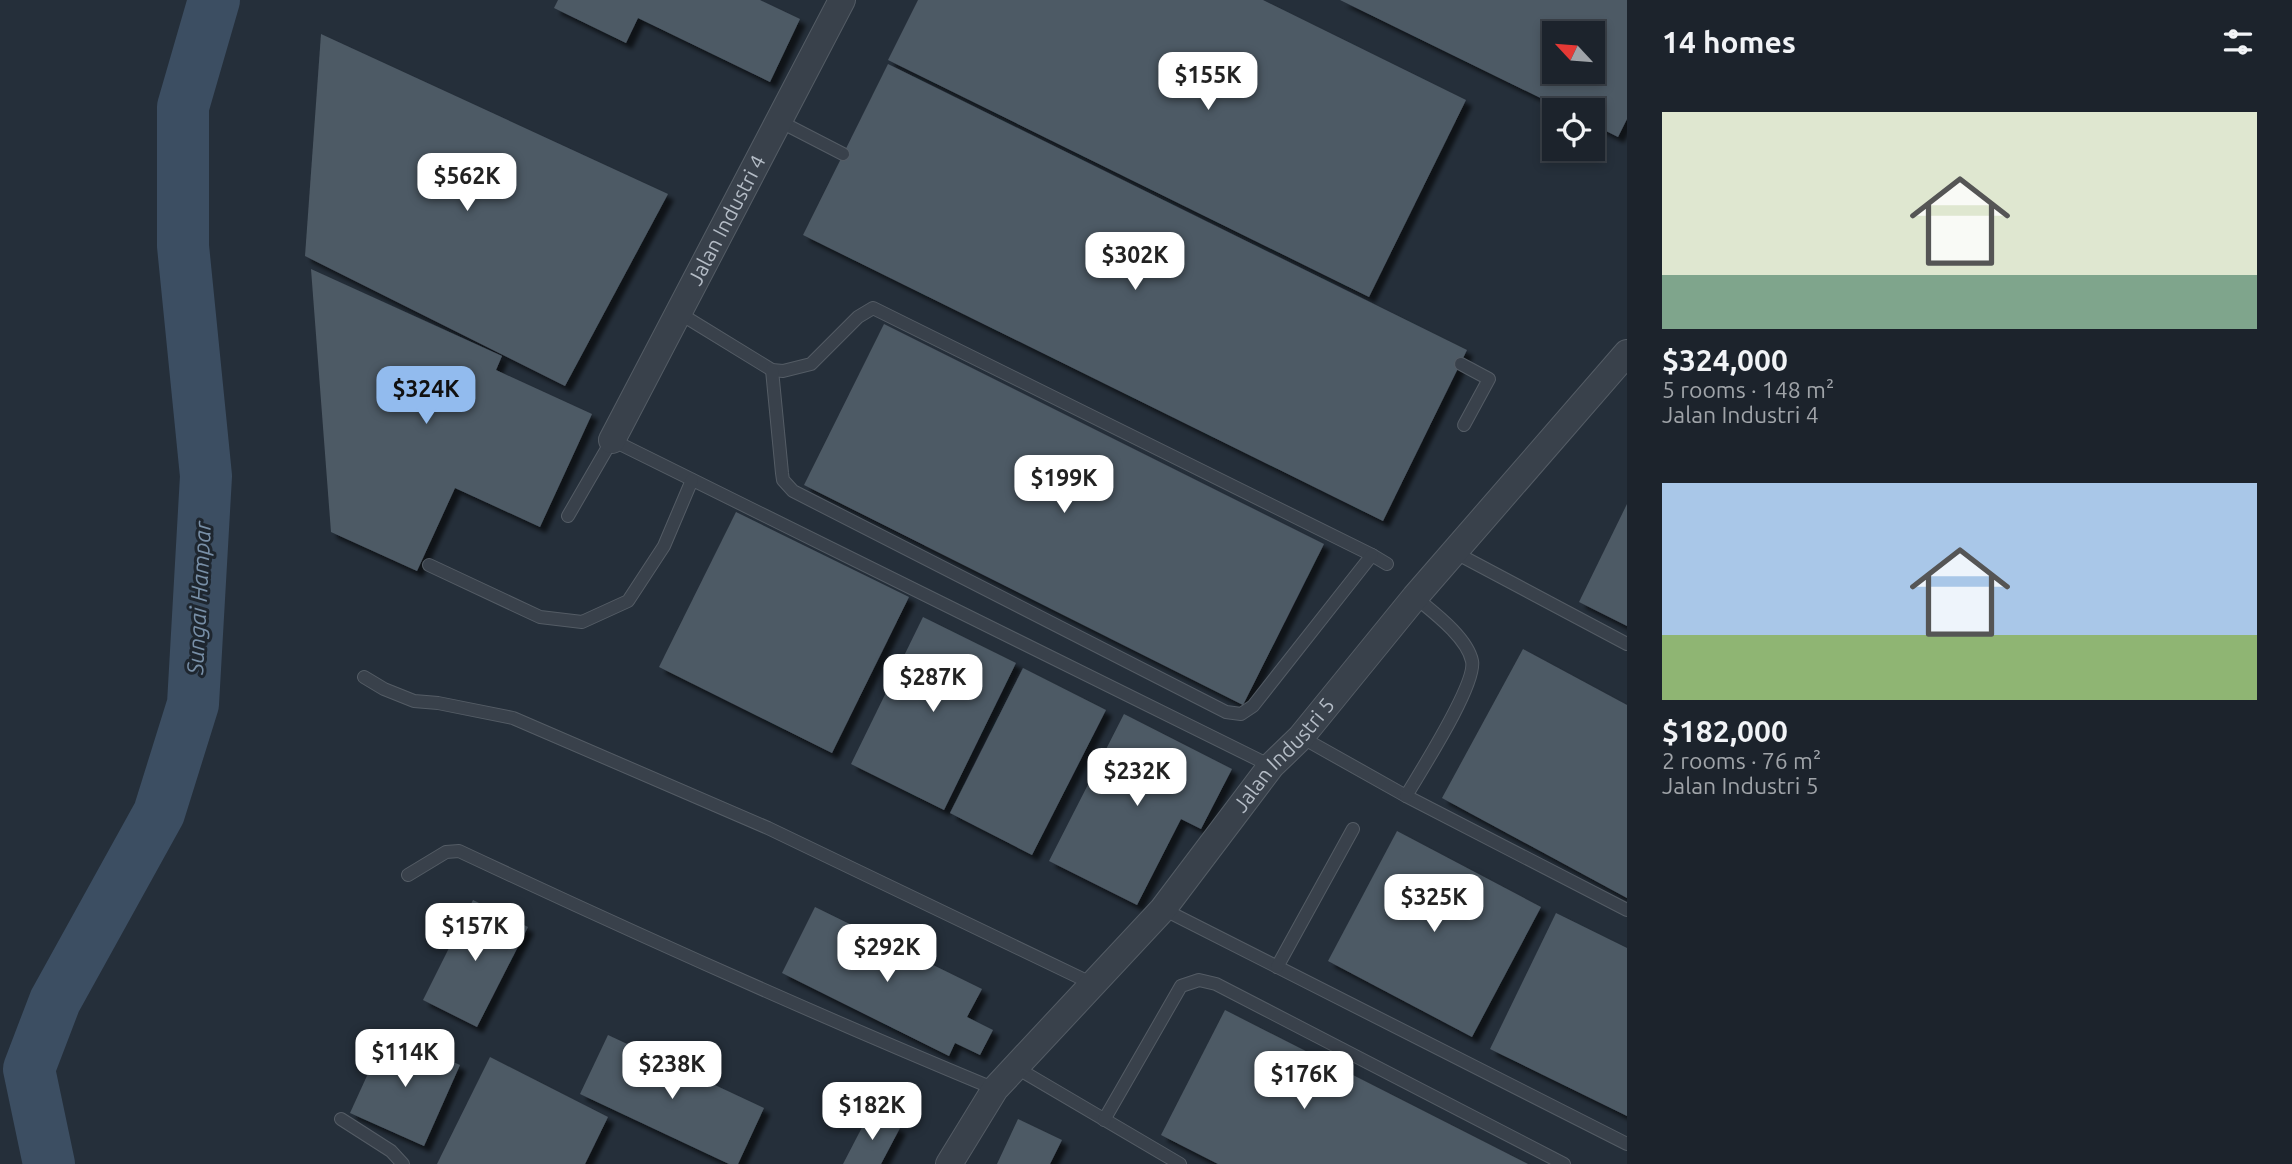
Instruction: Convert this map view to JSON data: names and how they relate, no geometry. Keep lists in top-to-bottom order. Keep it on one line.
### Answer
{"streets":{"street":["Jalan Industri 4","Jalan Industri 5"]},"water":["Sungai Hampar"],"north":"top left","page":{"heading":"14 homes","price":["$155K","$562K","$302K","$324K","$199K","$287K","$232K","$325K","$157K","$292K","$114K","$238K","$176K","$182K"],"list":[{"name":"$324,000","note":"5 rooms · 148 m² · Jalan Industri 4"},{"name":"$182,000","note":"2 rooms · 76 m² · Jalan Industri 5"}]}}
